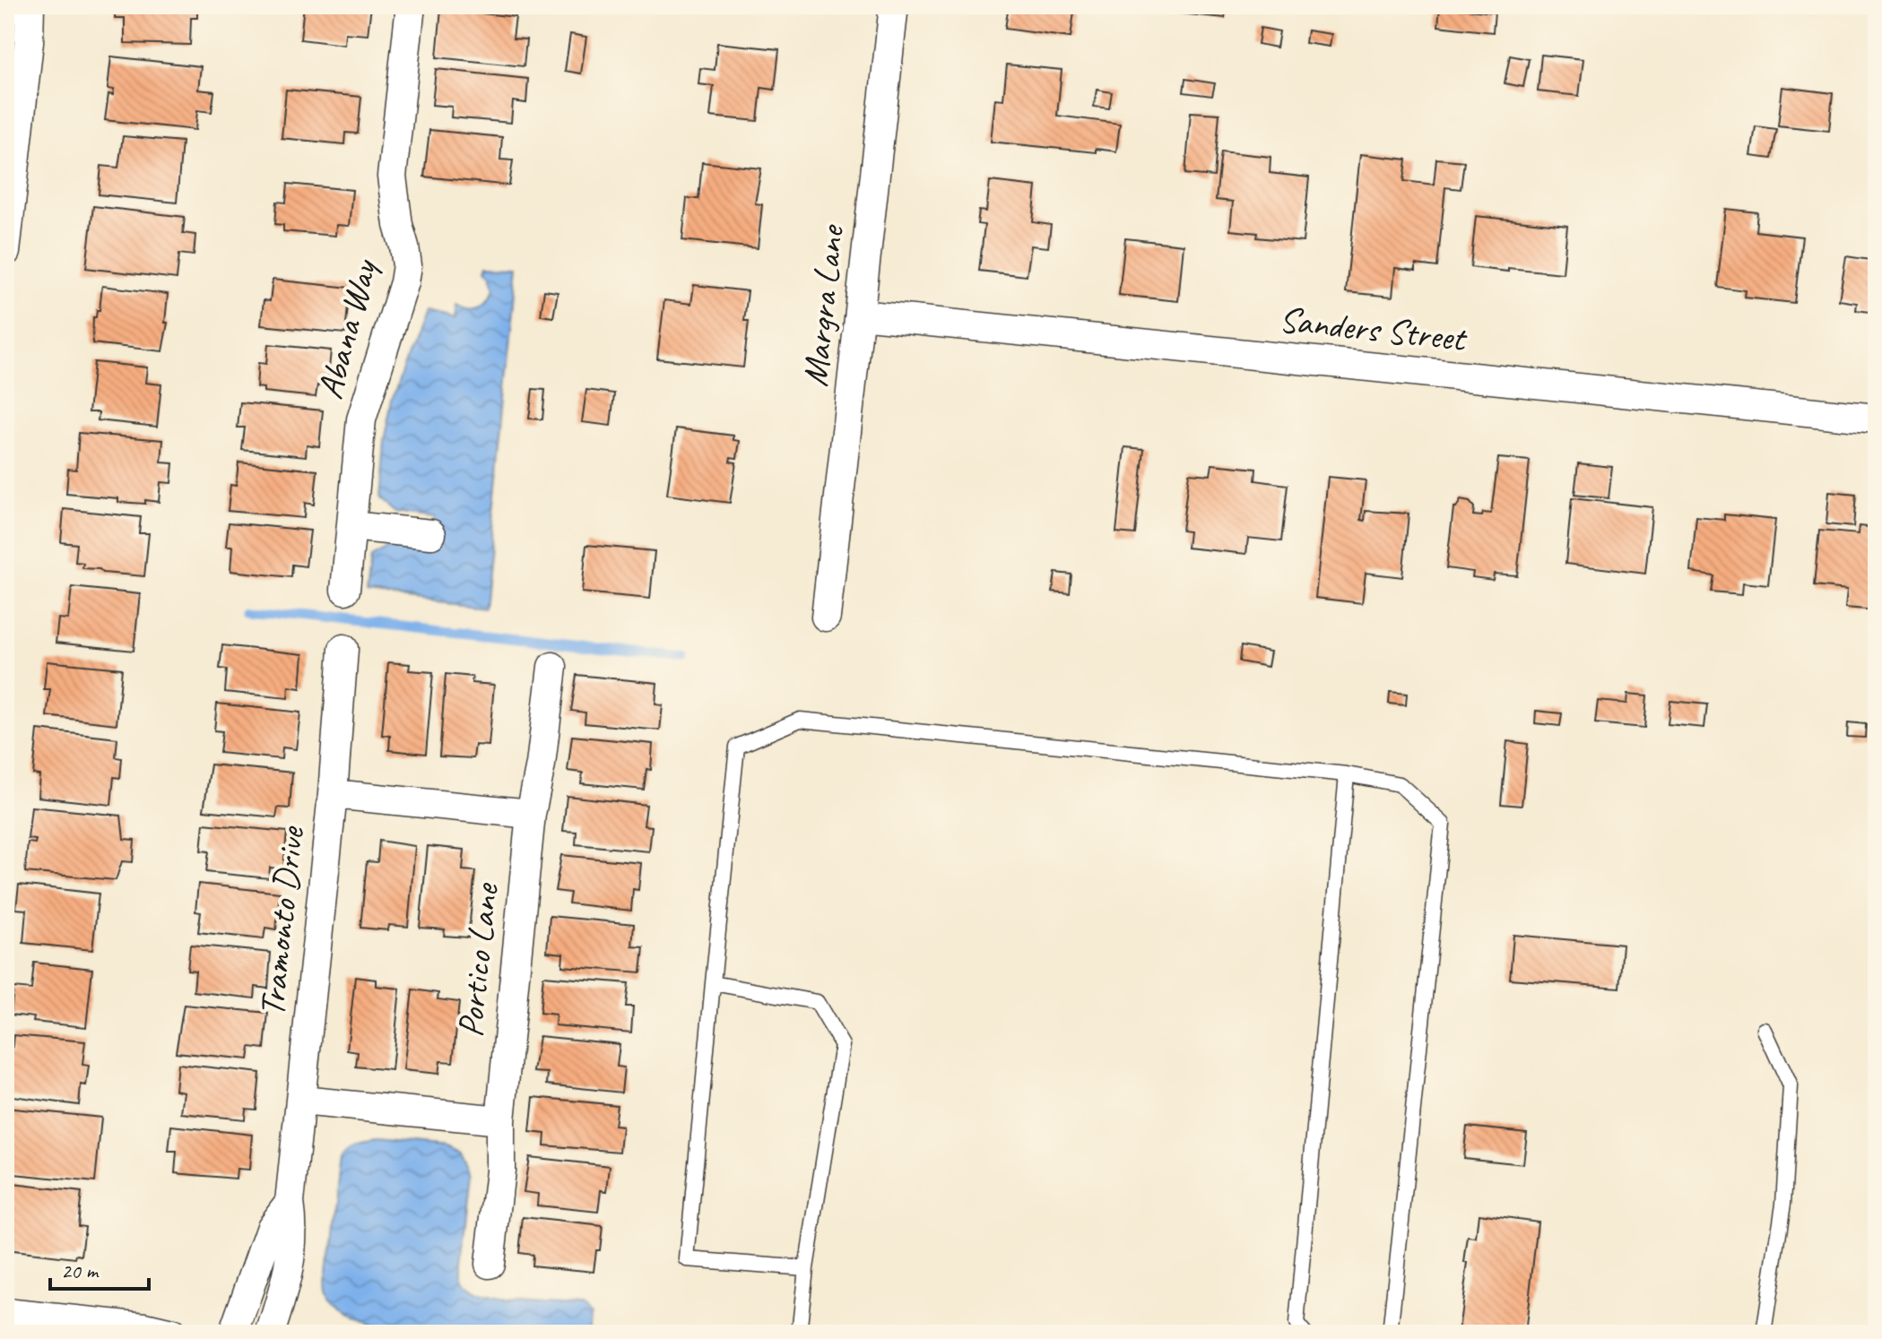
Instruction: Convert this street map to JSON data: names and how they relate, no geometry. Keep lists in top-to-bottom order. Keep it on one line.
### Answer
{"streets":{"street":["Margra Lane","Sanders Street","Abana Way","Tramonto Drive","Portico Lane"]},"crossings":[["Margra Lane","Sanders Street"]],"scale_bar":"20 m"}
